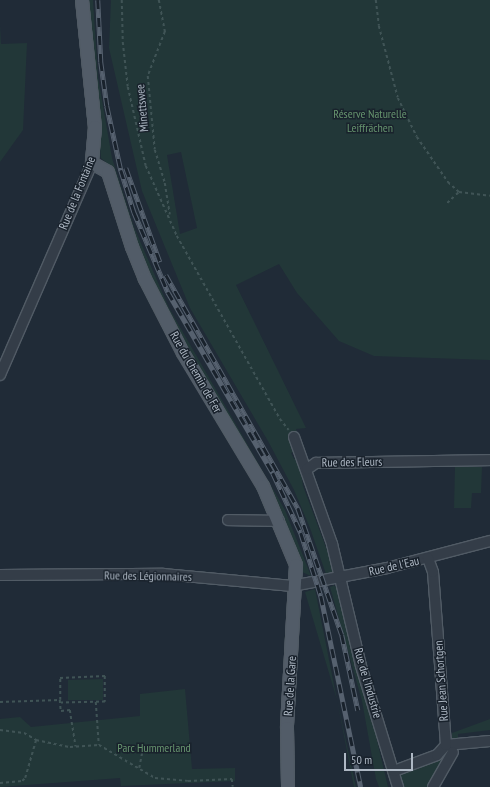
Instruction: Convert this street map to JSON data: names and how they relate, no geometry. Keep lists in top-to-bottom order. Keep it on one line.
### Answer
{"streets":{"main road":["Rue de la Fontaine","Rue du Chemin de Fer","Rue de la Gare"],"street":["Rue des Fleurs","Rue de l'Eau","Rue des Légionnaires","Rue Jean Schortgen","Rue de l'Industrie"],"path":["Minettswee"]},"crossings":[["Rue de la Fontaine","Rue du Chemin de Fer"],["Rue du Chemin de Fer","Rue de l'Eau"],["Rue du Chemin de Fer","Rue des Légionnaires"],["Rue du Chemin de Fer","Rue de la Gare"],["Rue des Fleurs","Rue de l'Eau"],["Rue des Fleurs","Rue de l'Industrie"],["Rue de l'Eau","Rue des Légionnaires"],["Rue de l'Eau","Rue Jean Schortgen"],["Rue de l'Eau","Rue de l'Industrie"],["Rue de l'Eau","Rue de la Gare"],["Rue des Légionnaires","Rue de la Gare"]],"parks":["Réserve Naturelle Leiffrächen","Parc Hummerland"],"scale_bar":"50 m"}
